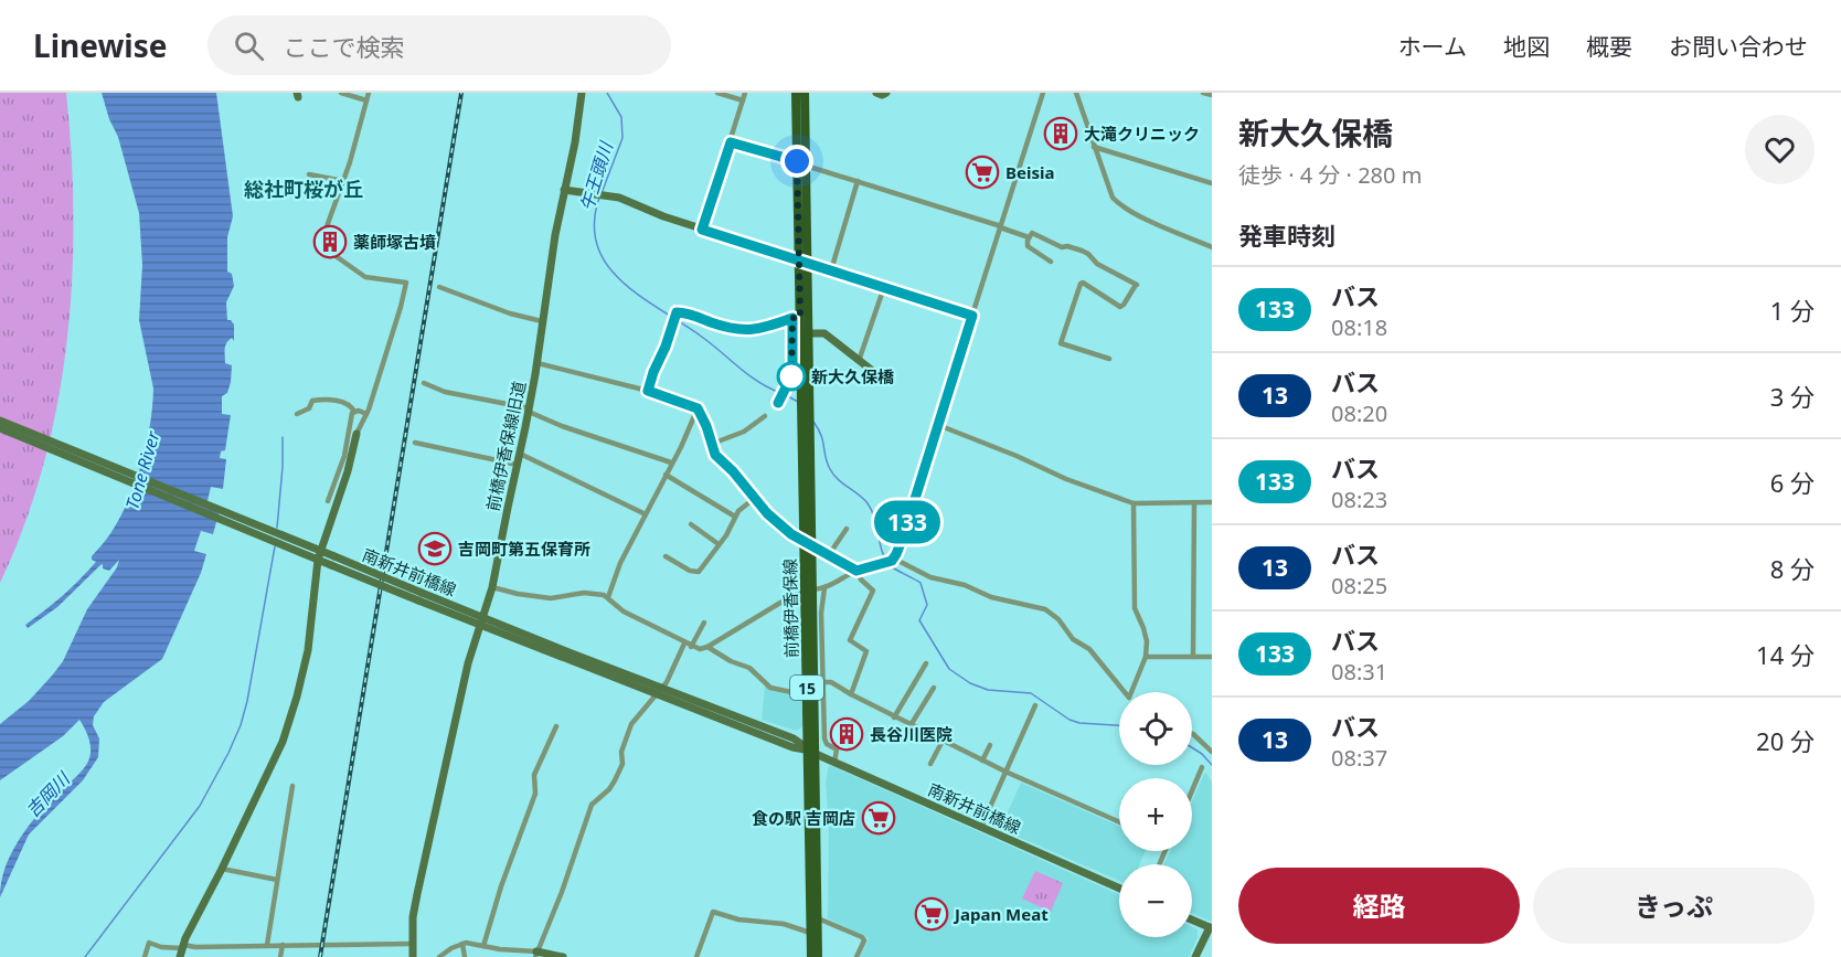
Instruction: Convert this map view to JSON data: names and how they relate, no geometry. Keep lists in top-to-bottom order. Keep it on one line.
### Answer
{"streets":{"main road":["前橋伊香保線","15"],"street":["前橋伊香保線旧道","南新井前橋線"]},"crossings":[["前橋伊香保線旧道","南新井前橋線"],["南新井前橋線","前橋伊香保線"],["前橋伊香保線","15"]],"districts":["総社町桜が丘"],"water":["午王頭川","Tone River","吉岡川"],"places":{"building":["大滝クリニック","薬師塚古墳","長谷川医院"],"supermarket":["Beisia","食の駅 吉岡店","Japan Meat"],"other":["新大久保橋"],"school or university":["吉岡町第五保育所"]},"lines":["bus line 133"],"page":{"header":"Linewise","search":"ここで検索","nav":["ホーム","地図","概要","お問い合わせ"],"on_map":"133","heading":[["新大久保橋","徒歩 · 4 分 · 280 m"],"発車時刻"],"list":[{"mark":"133","name":"バス","note":"08:18","value":"1 分"},{"mark":"13","name":"バス","note":"08:20","value":"3 分"},{"mark":"133","name":"バス","note":"08:23","value":"6 分"},{"mark":"13","name":"バス","note":"08:25","value":"8 分"},{"mark":"133","name":"バス","note":"08:31","value":"14 分"},{"mark":"13","name":"バス","note":"08:37","value":"20 分"}],"map_buttons":["+","−"],"buttons":["経路","きっぷ"]}}
